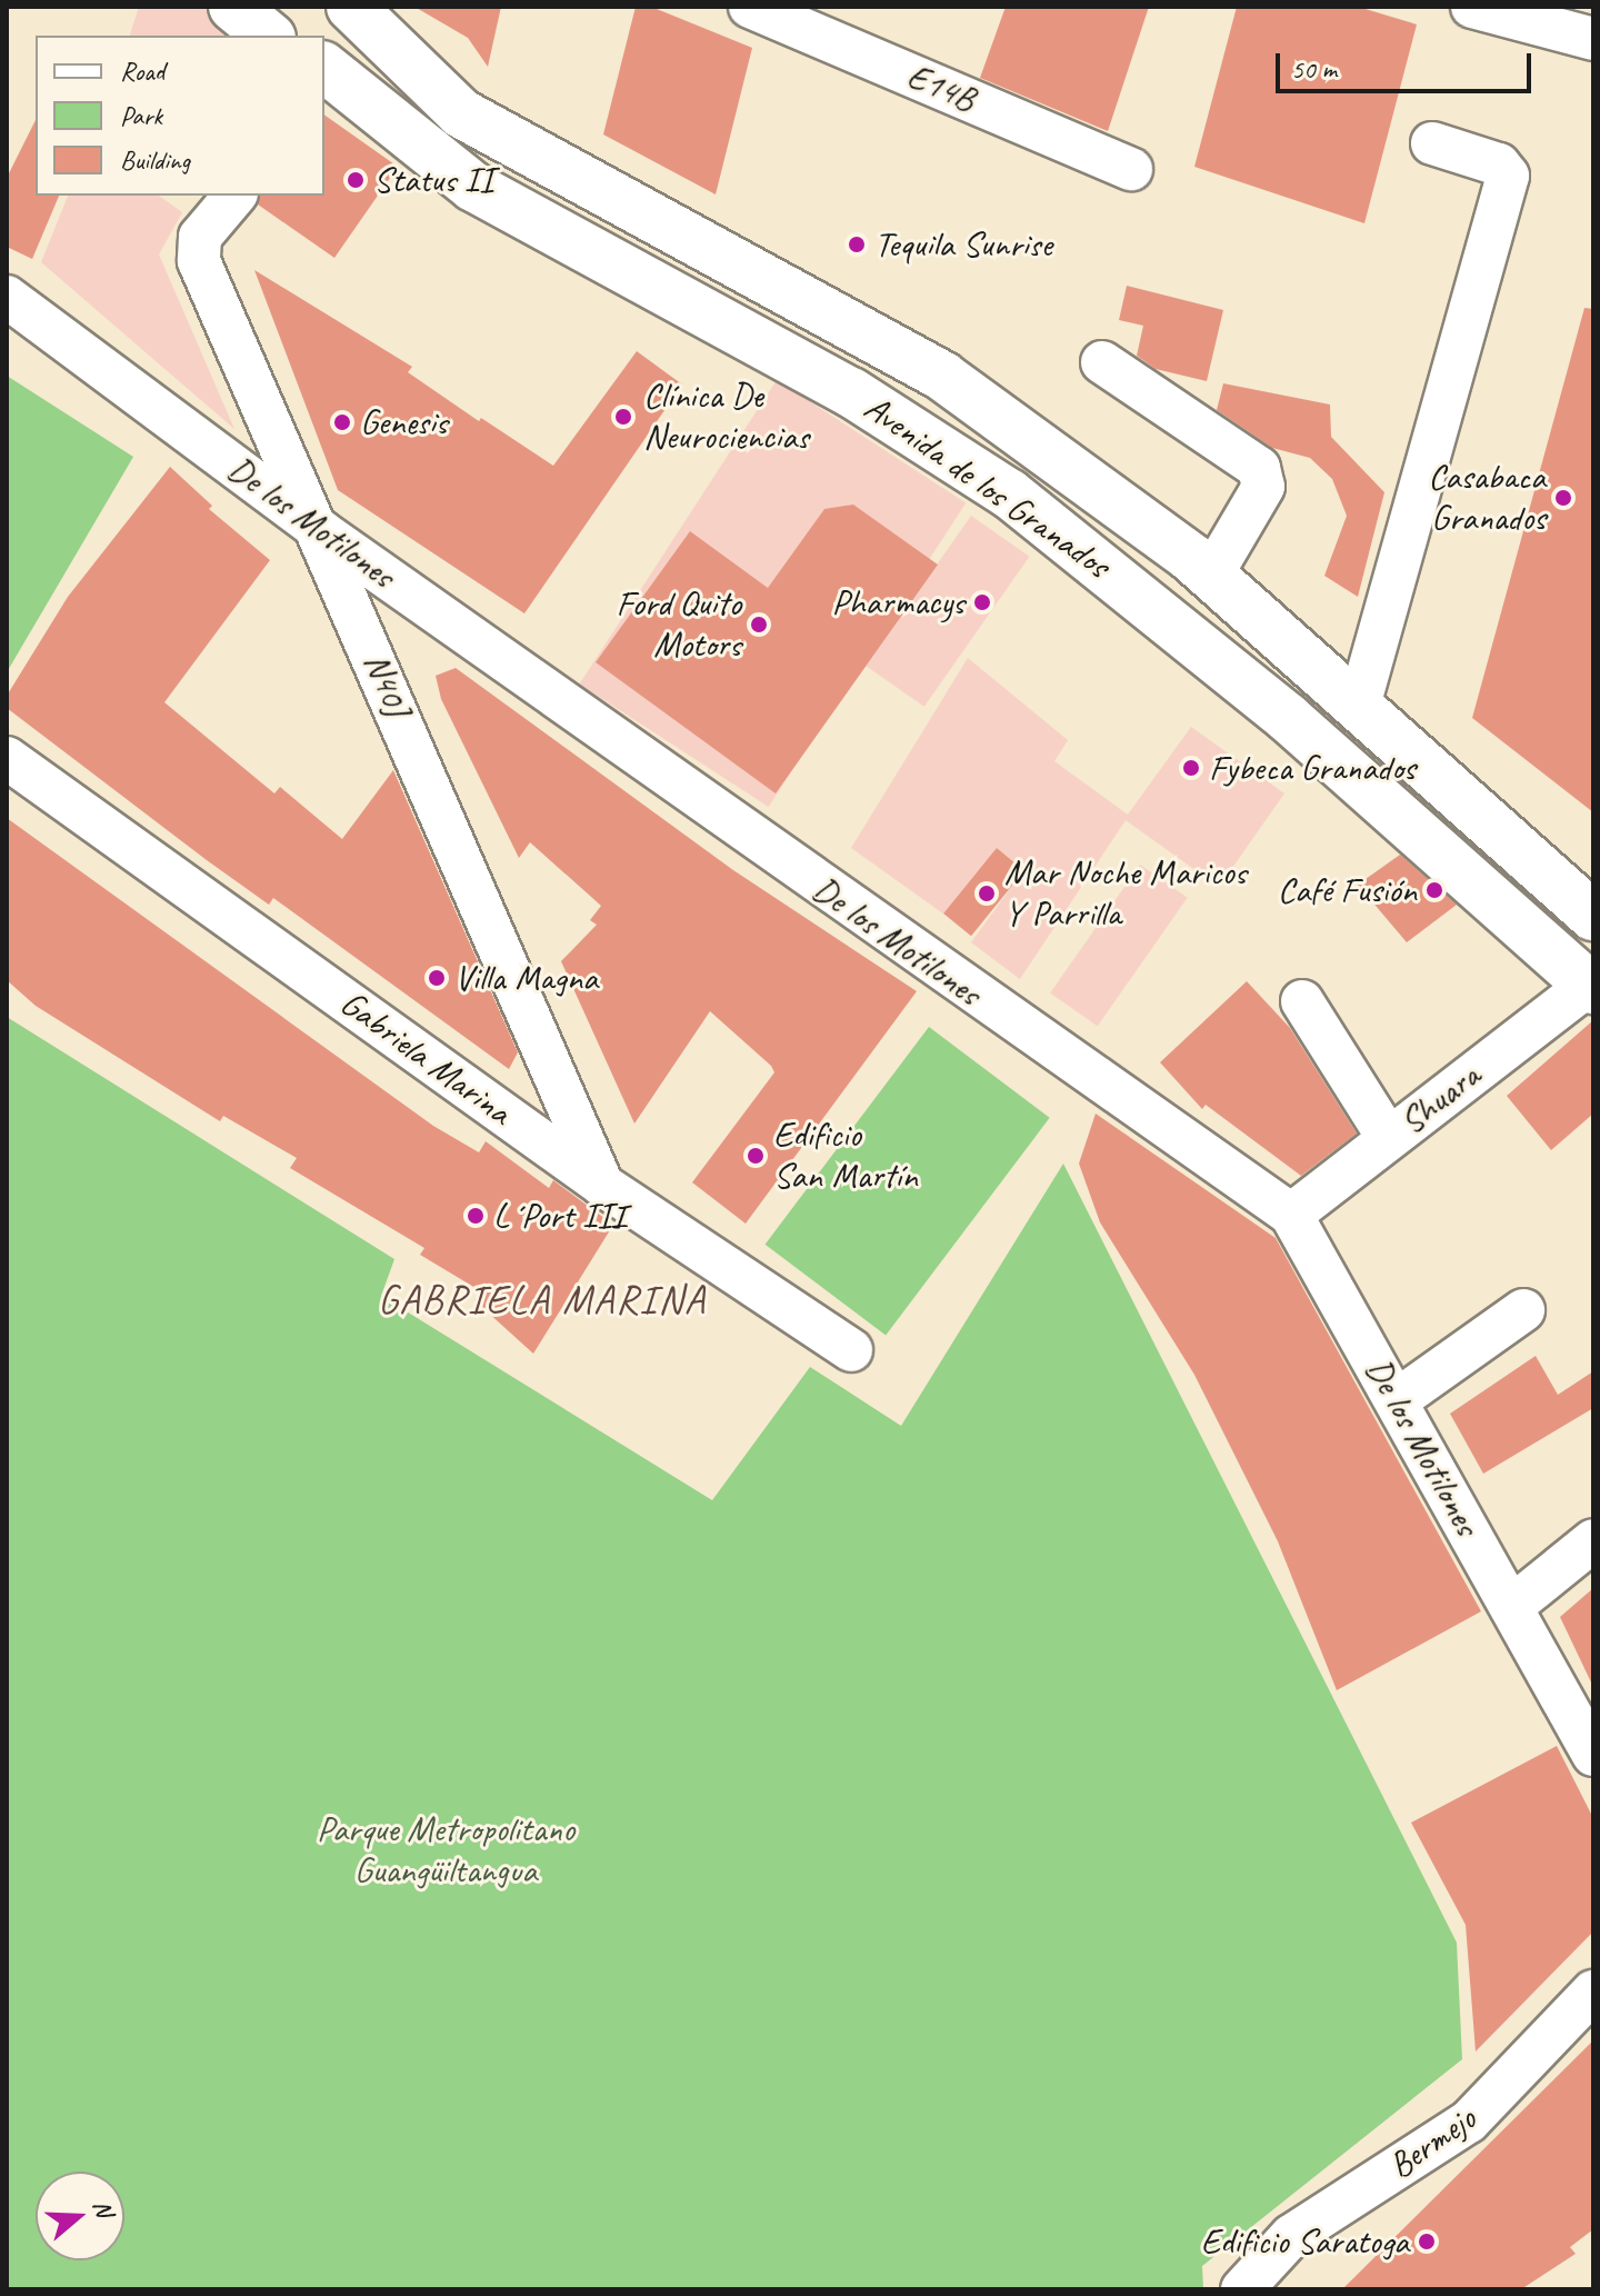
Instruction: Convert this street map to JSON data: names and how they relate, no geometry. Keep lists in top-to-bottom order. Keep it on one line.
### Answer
{"streets":{"main road":["Avenida de los Granados"],"street":["E14B","De los Motilones","N40J","Gabriela Marina","Shuara","Bermejo"]},"crossings":[["Avenida de los Granados","Shuara"],["De los Motilones","N40J"],["De los Motilones","Shuara"],["N40J","Gabriela Marina"]],"districts":["GABRIELA MARINA"],"parks":["Parque Metropolitano Guangüiltangua"],"places":["Status II","Tequila Sunrise","Clínica De Neurociencias","Genesis","Casabaca Granados","Pharmacys","Ford Quito Motors","Fybeca Granados","Café Fusión","Mar Noche Maricos Y Parrilla","Villa Magna","Edificio San Martín","L´Port III","Edificio Saratoga"],"legend":["Road","Park","Building"],"scale_bar":"50 m","north":"right"}
